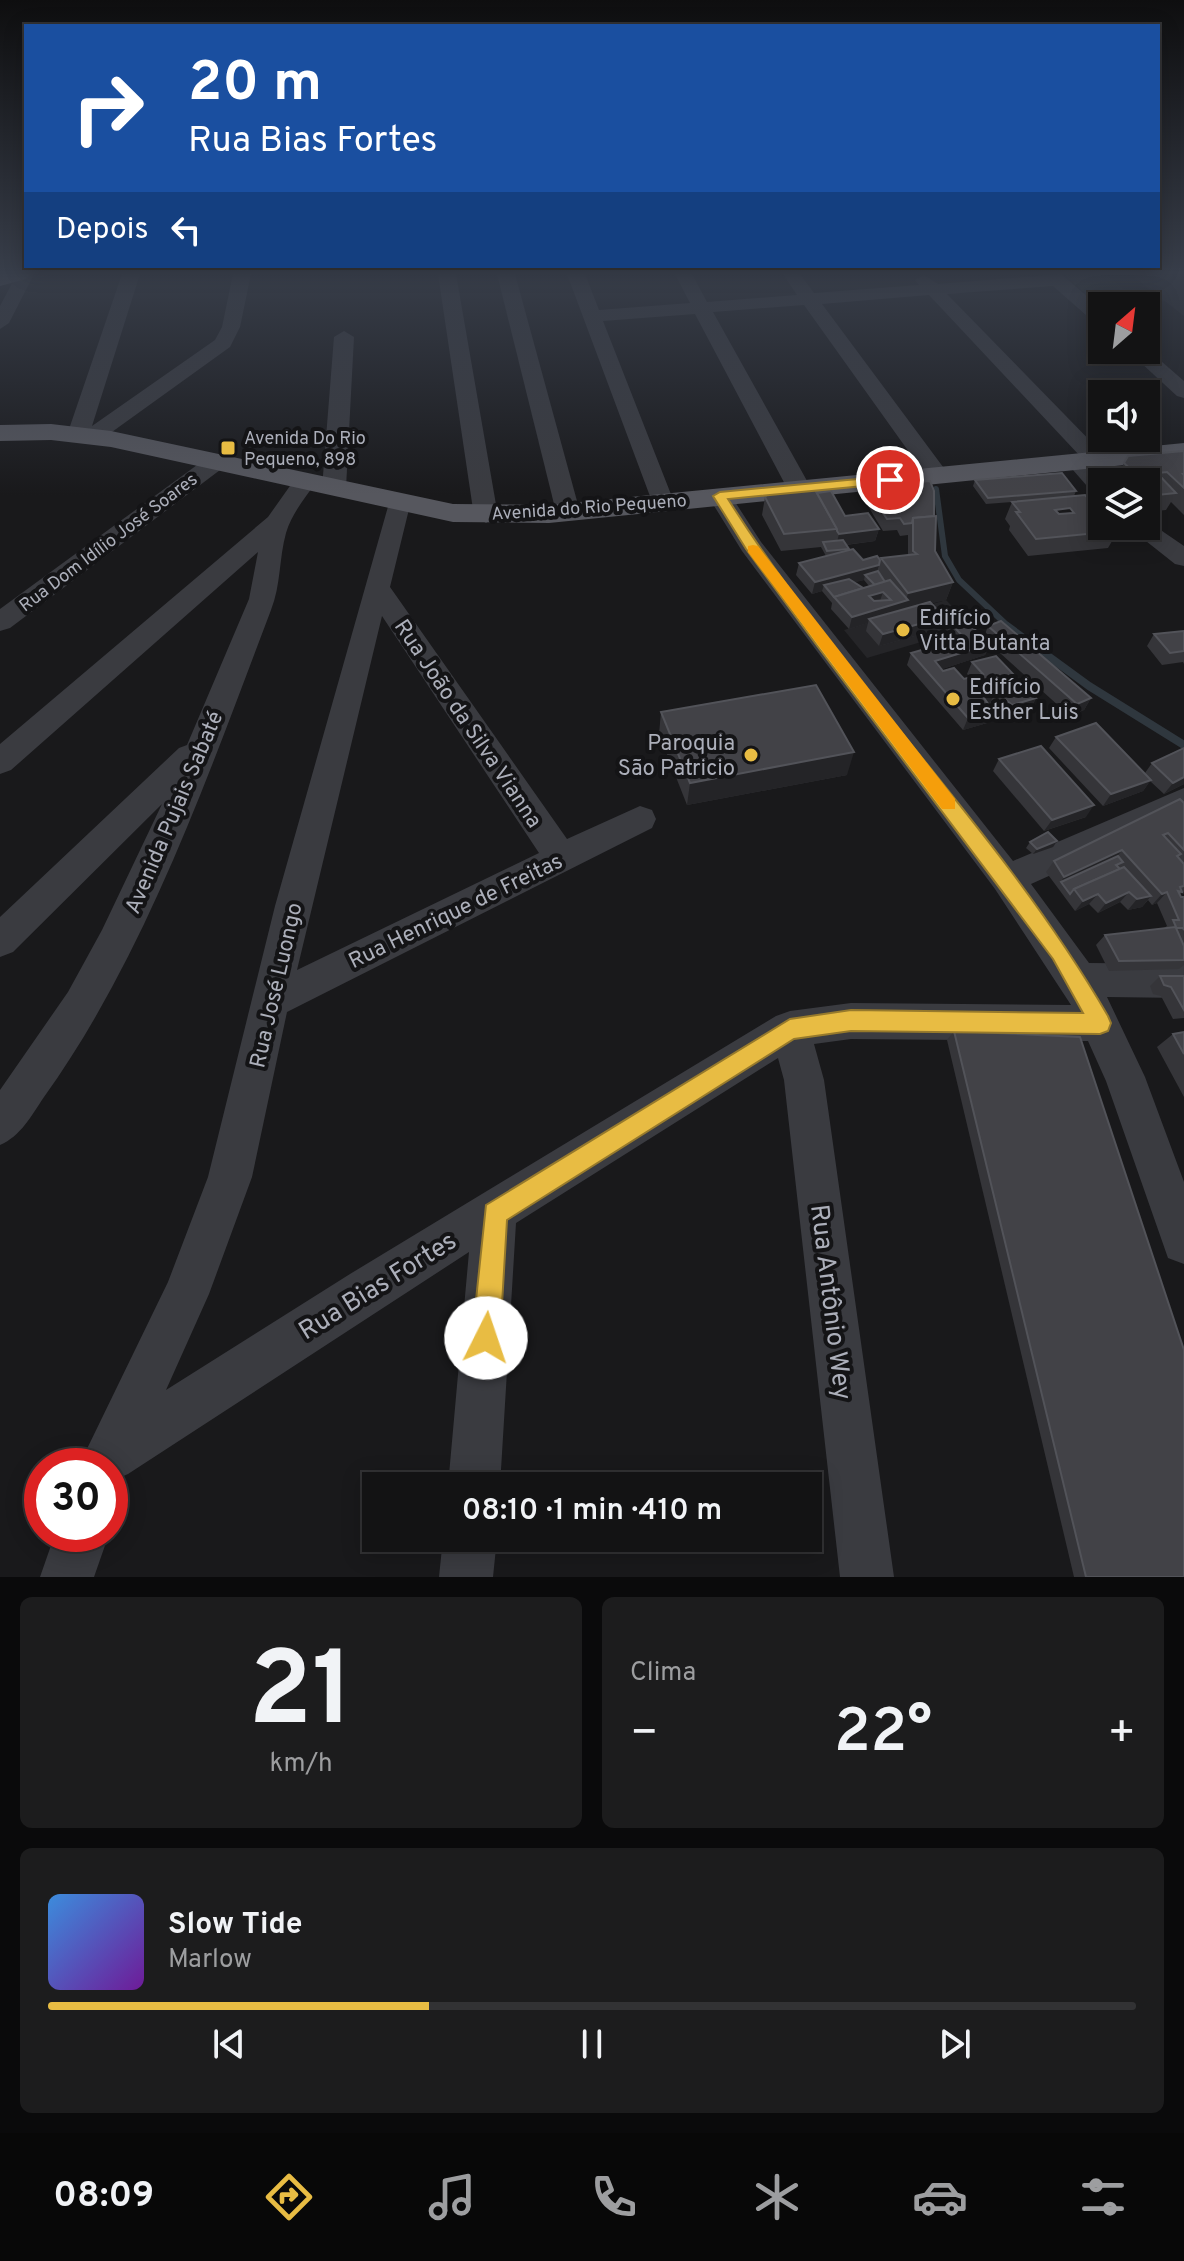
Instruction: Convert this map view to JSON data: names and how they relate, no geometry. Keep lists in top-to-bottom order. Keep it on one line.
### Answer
{"streets":{"main road":["Avenida do Rio Pequeno"],"street":["Rua Dom Idílio José Soares","Rua João da Silva Vianna","Avenida Pujais Sabaté","Rua Henrique de Freitas","Rua José Luongo","Rua Bias Fortes","Rua Antônio Wey"]},"crossings":[["Avenida do Rio Pequeno","Rua Dom Idílio José Soares"],["Avenida do Rio Pequeno","Avenida Pujais Sabaté"],["Avenida do Rio Pequeno","Rua José Luongo"],["Rua João da Silva Vianna","Rua Henrique de Freitas"],["Rua João da Silva Vianna","Rua José Luongo"],["Rua Henrique de Freitas","Rua José Luongo"],["Rua Bias Fortes","Rua Antônio Wey"]],"places":{"transit":["Avenida Do Rio Pequeno, 898"],"other":["Edifício Vitta Butanta","Edifício Esther Luis","Paroquia São Patricio"]},"north":"top right","page":{"turn":["20 m","Rua Bias Fortes"],"then":"Depois","limit":"30","trip":"08:10 · 1 min · 410 m","tile":[["21","km/h"],"Clima"],"heat":["−","22°","+"],"song":["Slow Tide","Marlow"],"tabs":"08:09"}}
